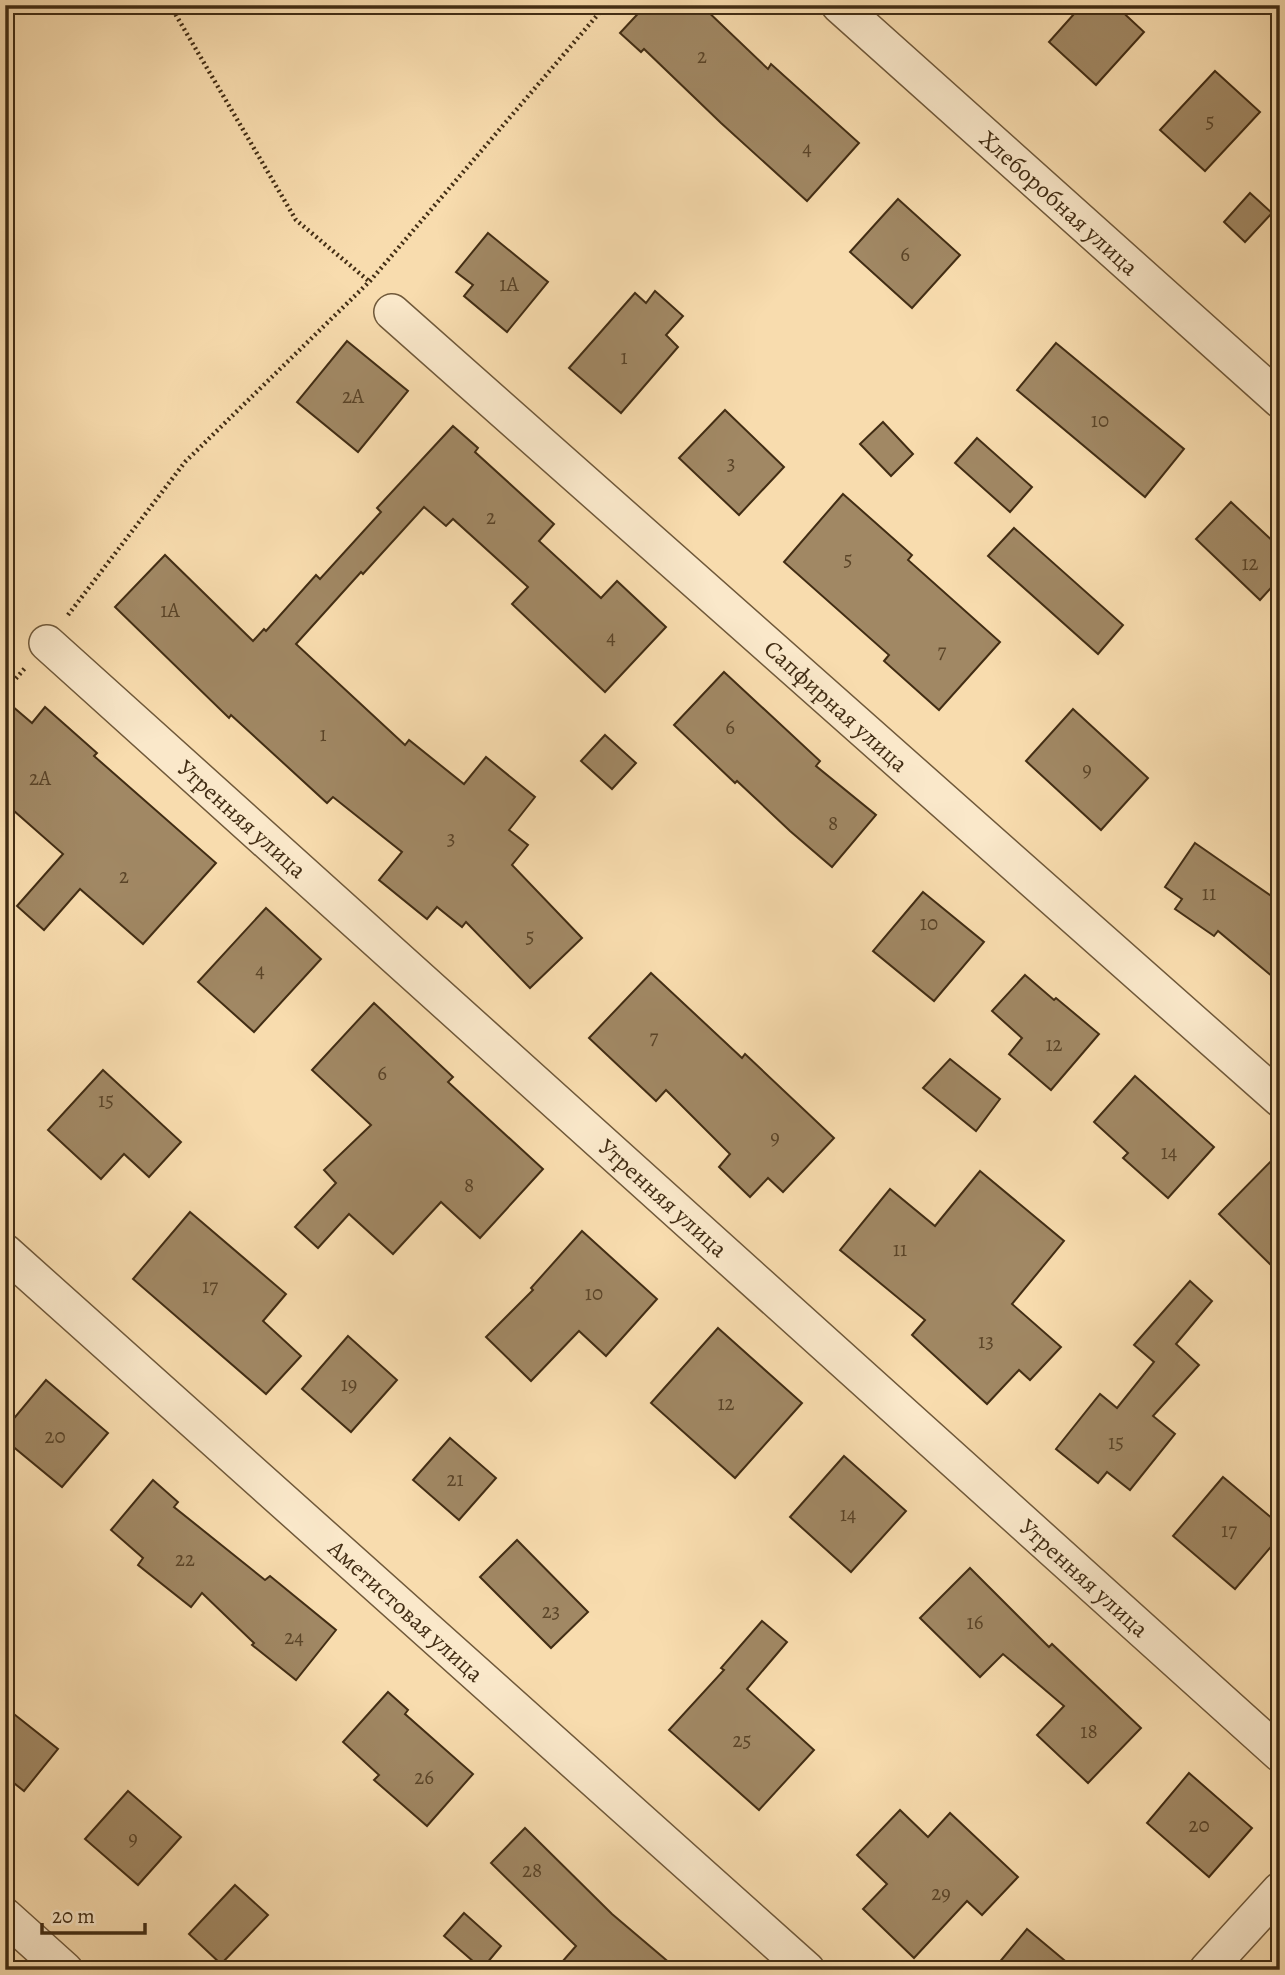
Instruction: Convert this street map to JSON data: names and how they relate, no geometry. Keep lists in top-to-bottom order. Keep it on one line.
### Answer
{"streets":{"street":["Хлеборобная улица","Сапфирная улица","Утренняя улица","Аметистовая улица"]},"house_numbers":["2","5","4","6","1А","1","2А","10","3","2","5","12","1А","4","7","6","1","9","2А","8","3","2","11","10","5","4","7","12","6","15","9","14","8","11","17","10","13","19","12","20","15","21","14","17","22","23","16","24","18","25","26","20","9","28","29"],"scale_bar":"20 m"}
